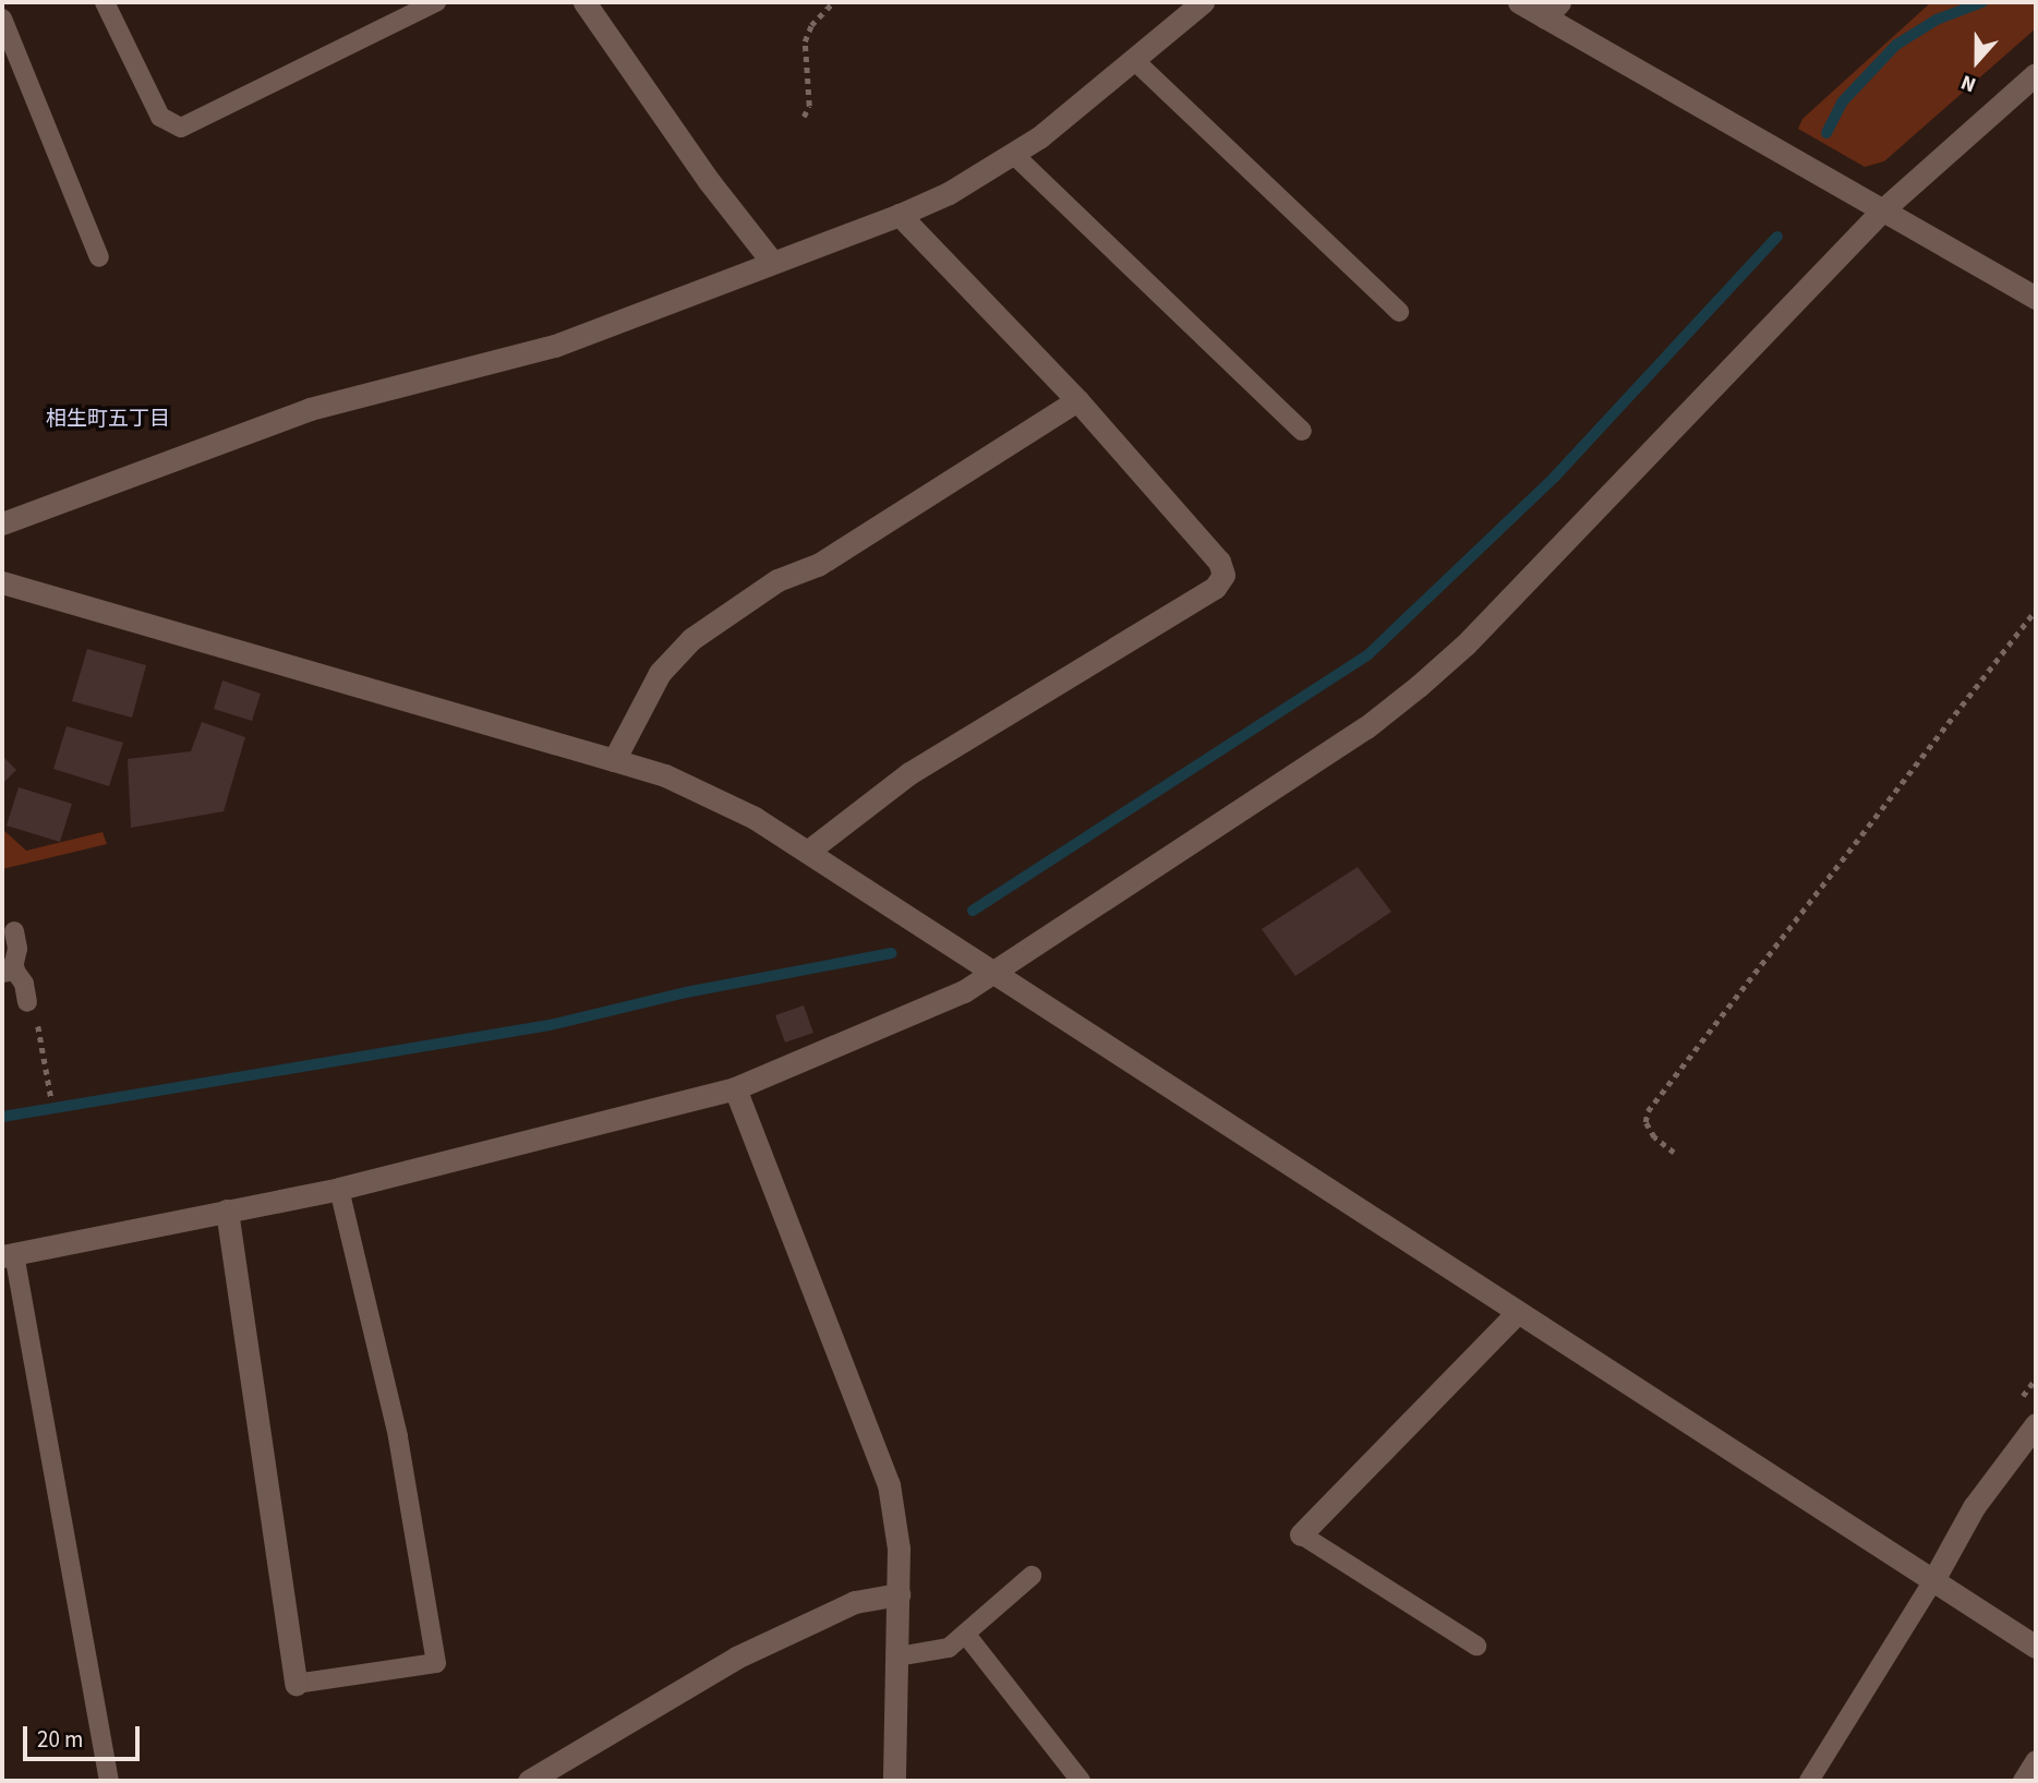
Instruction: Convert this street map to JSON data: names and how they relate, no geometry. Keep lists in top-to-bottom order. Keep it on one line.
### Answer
{"districts":["相生町五丁目"],"scale_bar":"20 m","north":"bottom"}
